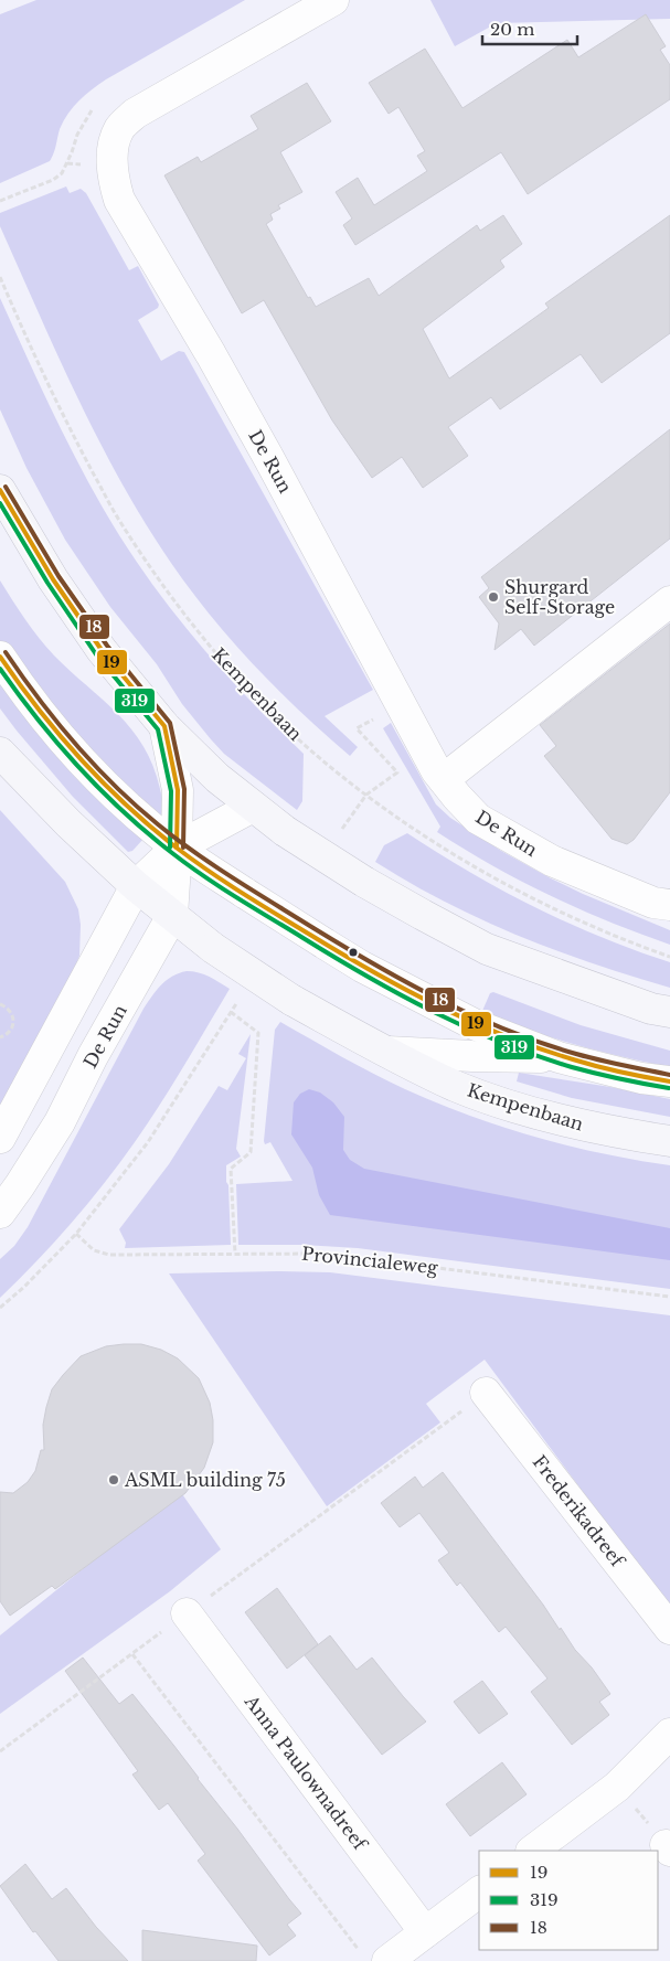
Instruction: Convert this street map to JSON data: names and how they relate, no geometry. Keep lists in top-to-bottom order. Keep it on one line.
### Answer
{"streets":{"main road":["Kempenbaan"],"street":["De Run","Frederikadreef","Anna Paulownadreef"],"path":["Provincialeweg"]},"crossings":[["De Run","Kempenbaan"]],"places":["Shurgard Self-Storage","ASML building 75"],"lines":["transit line 18","transit line 19","transit line 319"],"legend":["19","319","18"],"scale_bar":"20 m"}
